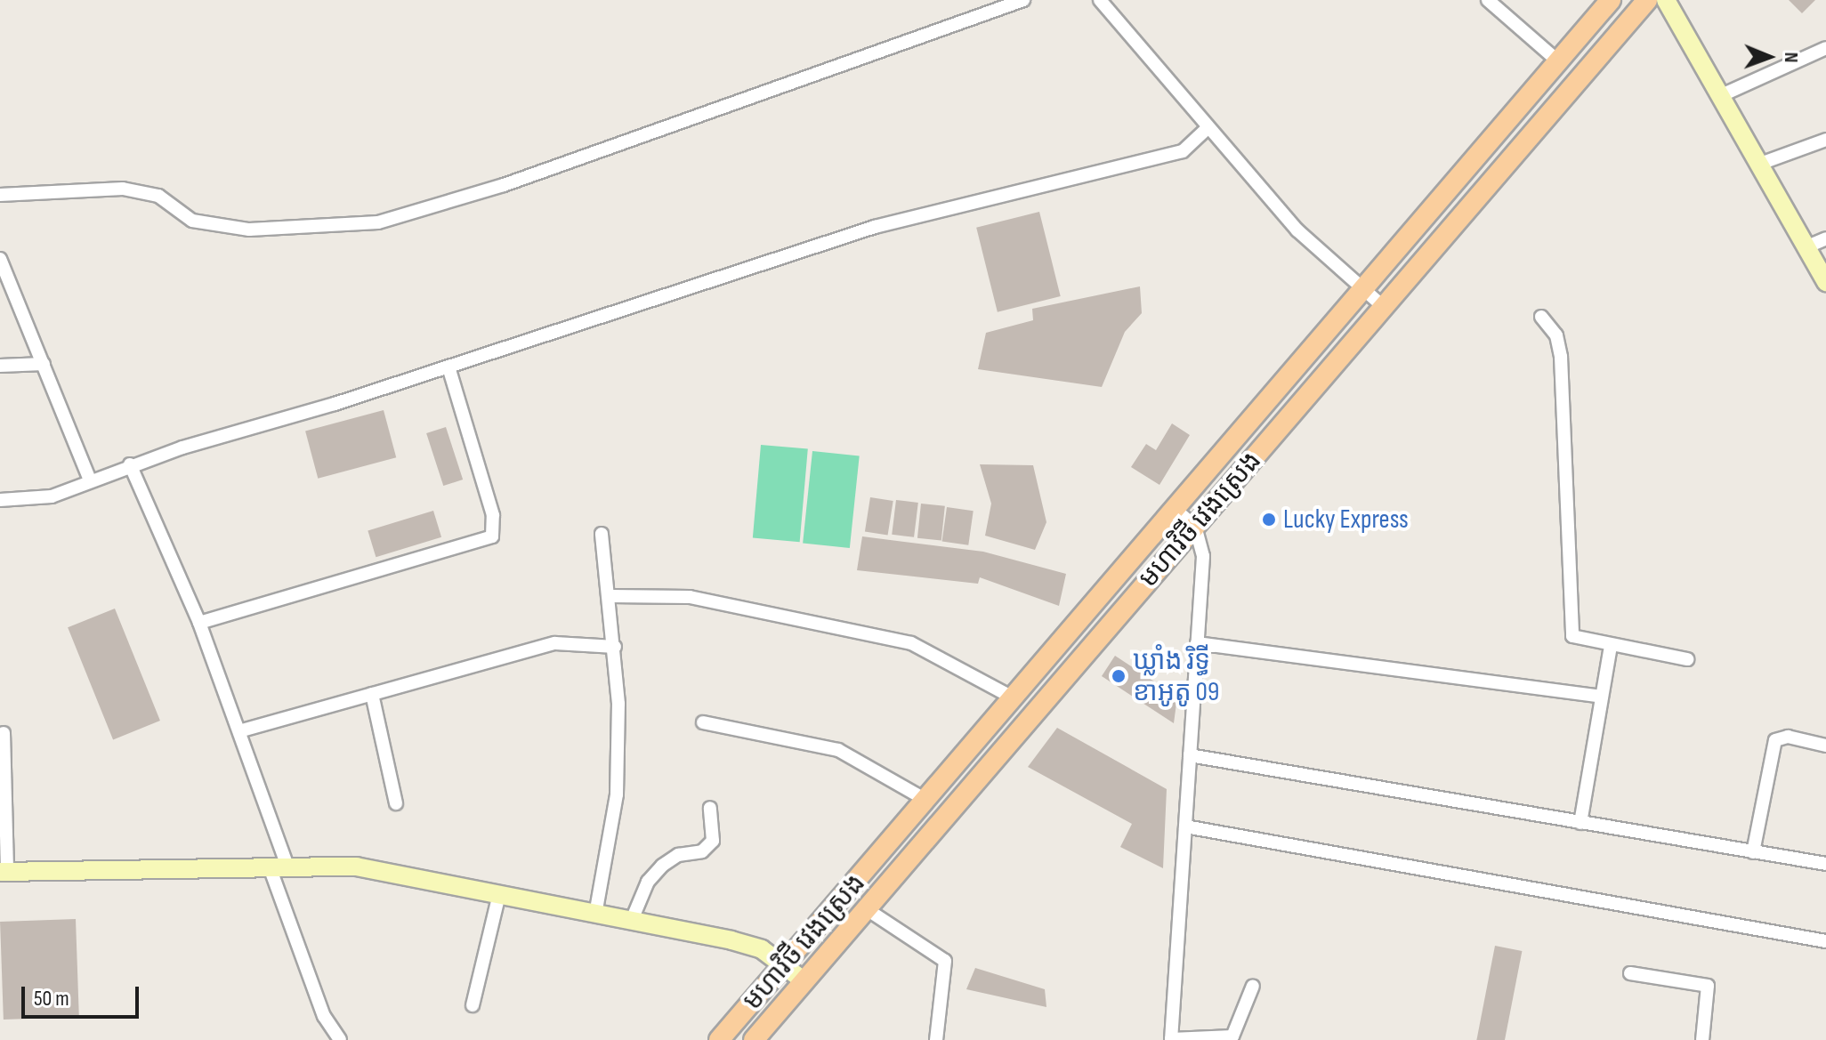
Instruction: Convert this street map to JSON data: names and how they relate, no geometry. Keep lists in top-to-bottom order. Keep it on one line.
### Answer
{"streets":{"main road":["មហាវិថី វេងស្រេង"]},"places":["Lucky Express","ឃ្លាំង រិទ្ធី ខាអូតូ 09"],"scale_bar":"50 m","north":"right"}
